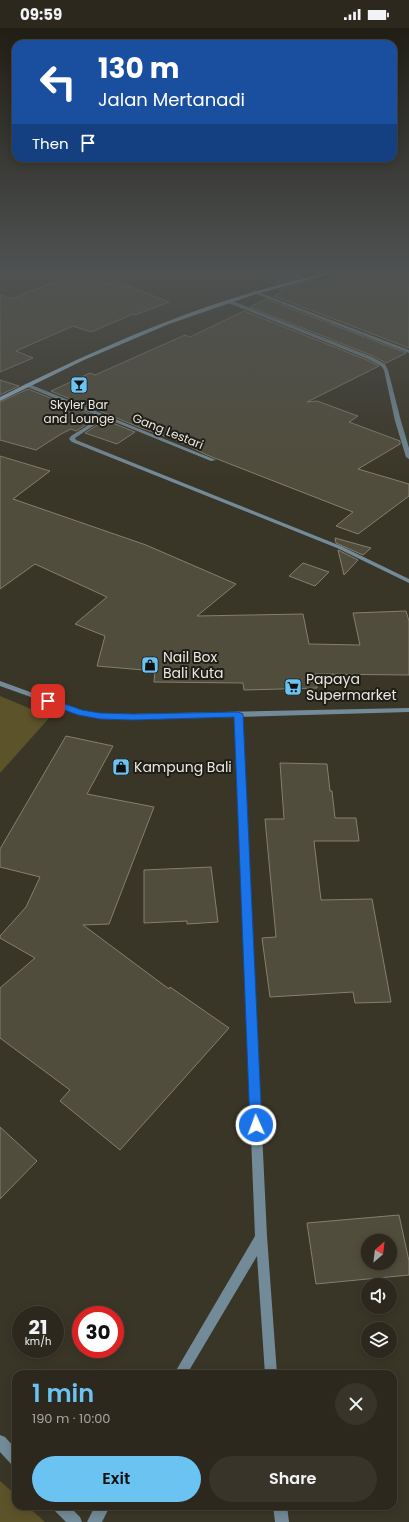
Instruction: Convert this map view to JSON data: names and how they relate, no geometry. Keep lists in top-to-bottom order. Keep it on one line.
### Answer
{"streets":{"street":["Gang Lestari"]},"places":{"bar":["Skyler Bar and Lounge"],"shop":["Nail Box Bali Kuta","Kampung Bali"],"supermarket":["Papaya Supermarket"]},"north":"top right","page":{"status":"09:59","turn":["130 m","Jalan Mertanadi"],"then":"Then","speed":"21 km/h","limit":"30","heading":["1 min","190 m · 10:00"],"buttons":["Exit","Share"]}}
